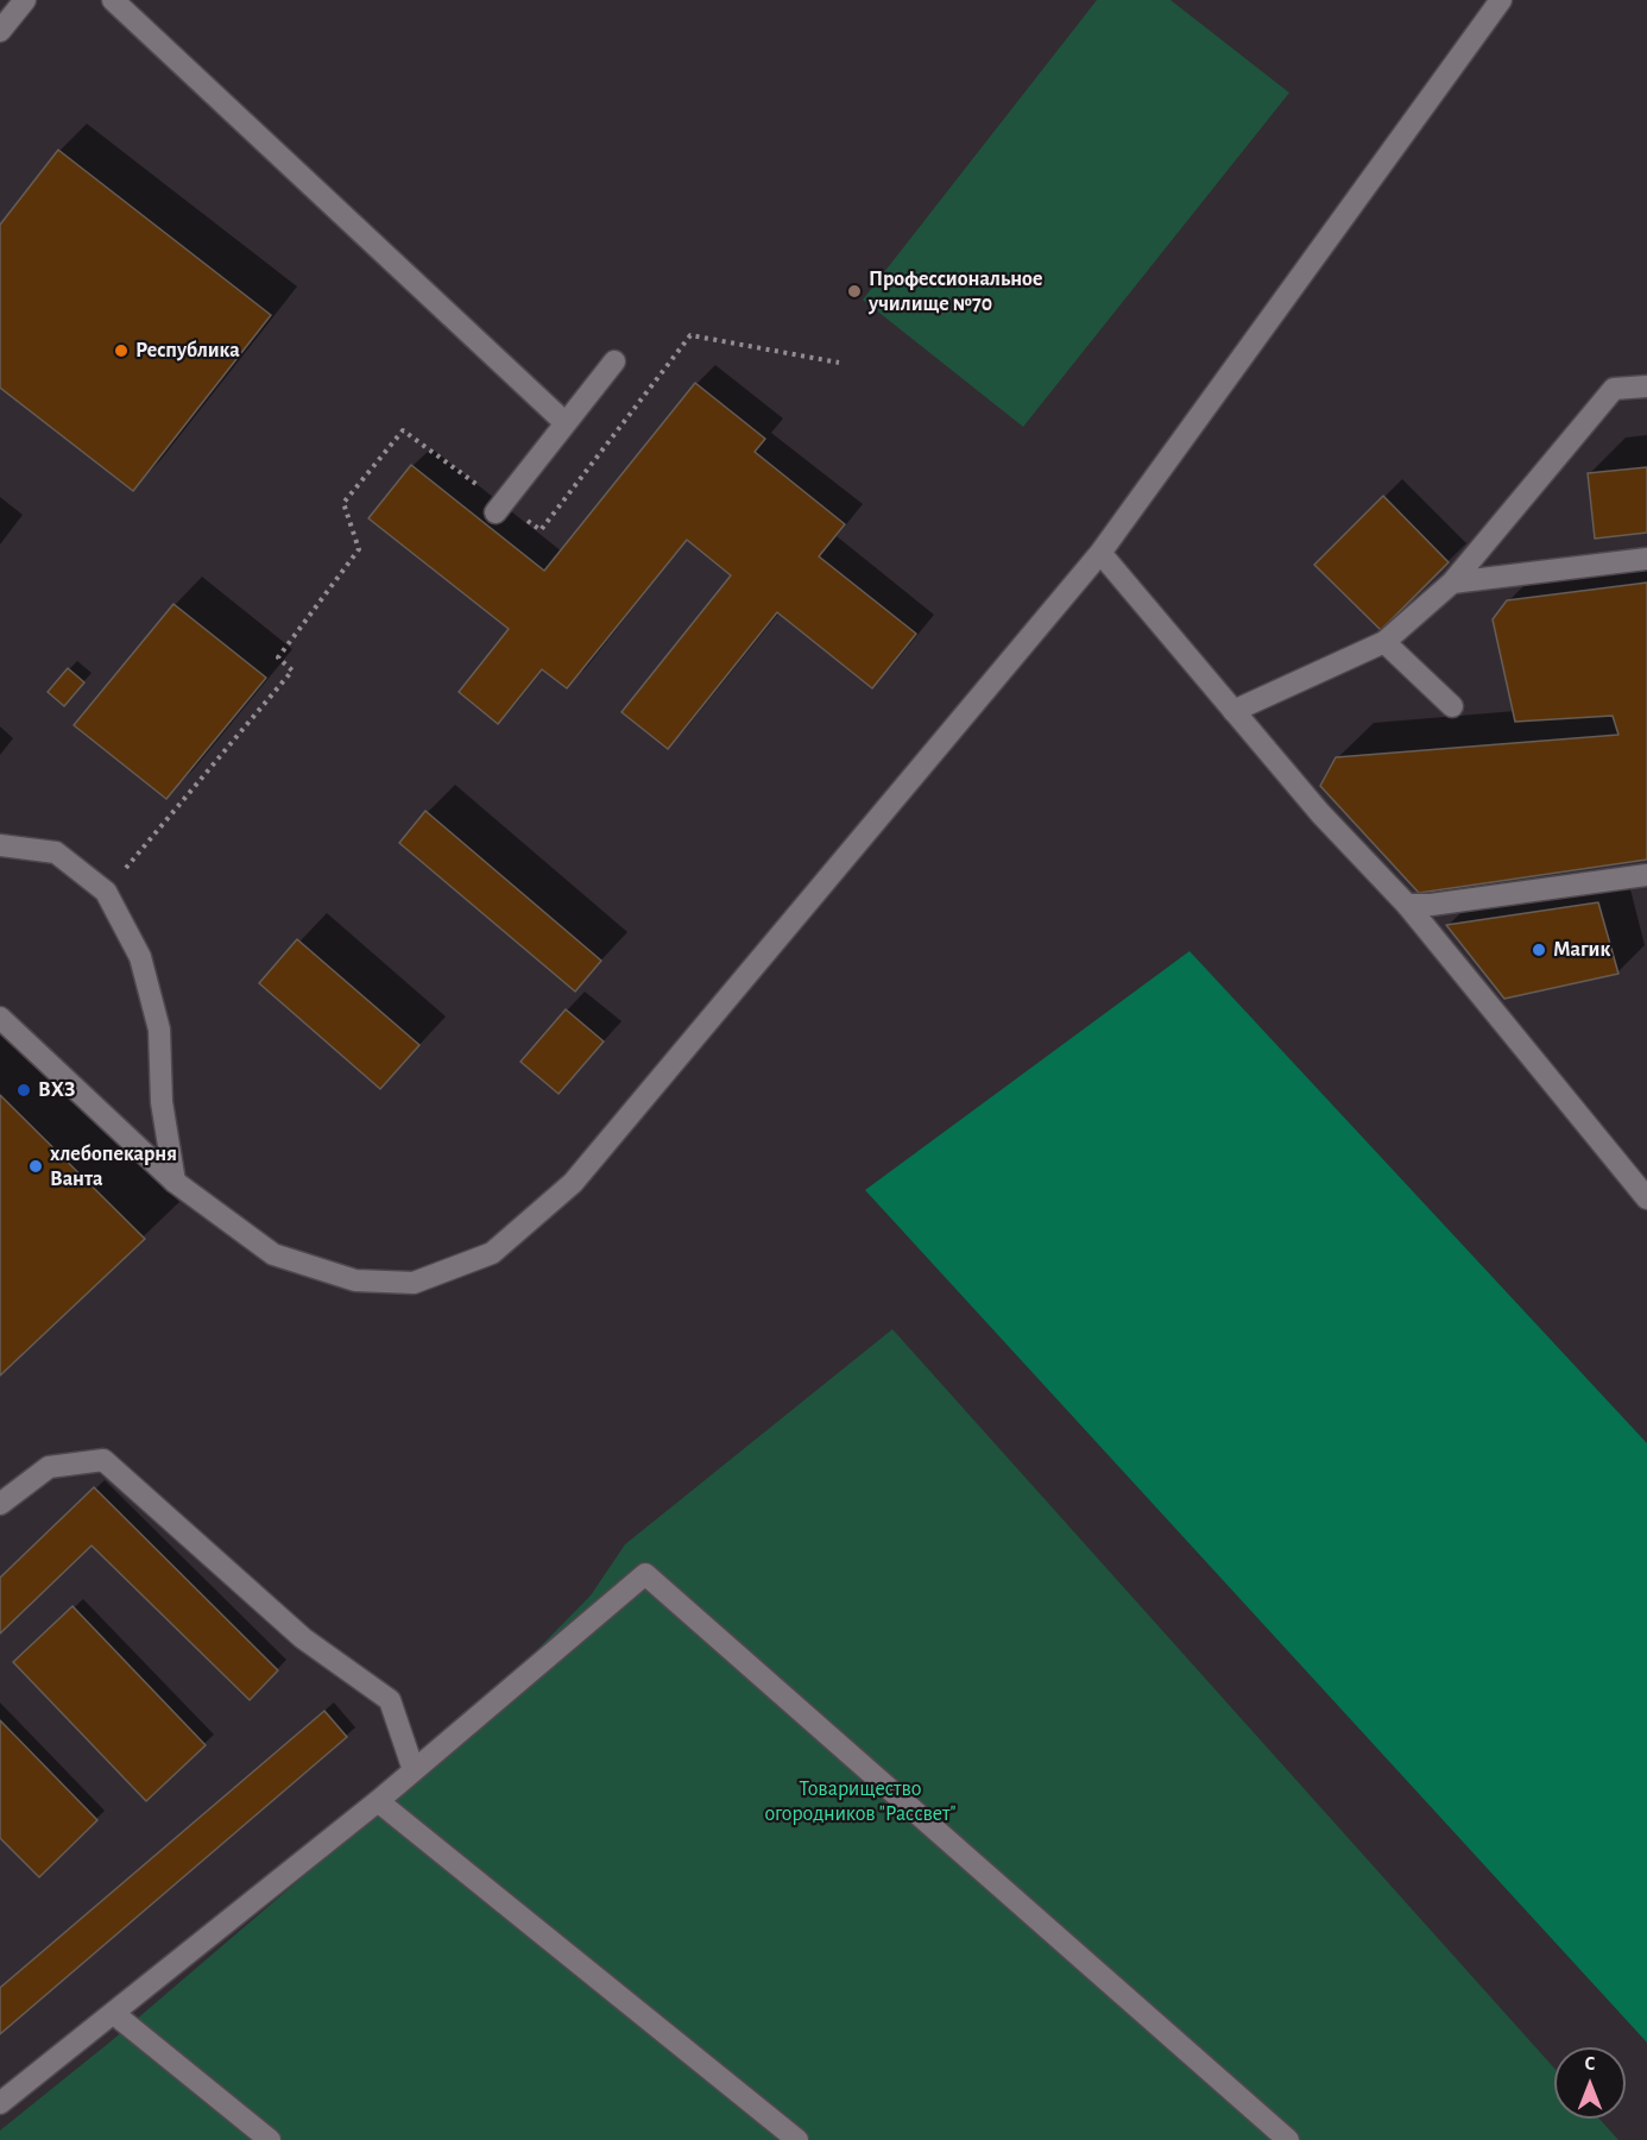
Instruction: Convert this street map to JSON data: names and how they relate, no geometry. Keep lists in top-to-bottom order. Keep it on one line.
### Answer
{"parks":["Товарищество огородников \"Рассвет\""],"places":["Профессиональное училище №70","Республика","Магик","ВХЗ","хлебопекарня Ванта"],"north":"top"}
